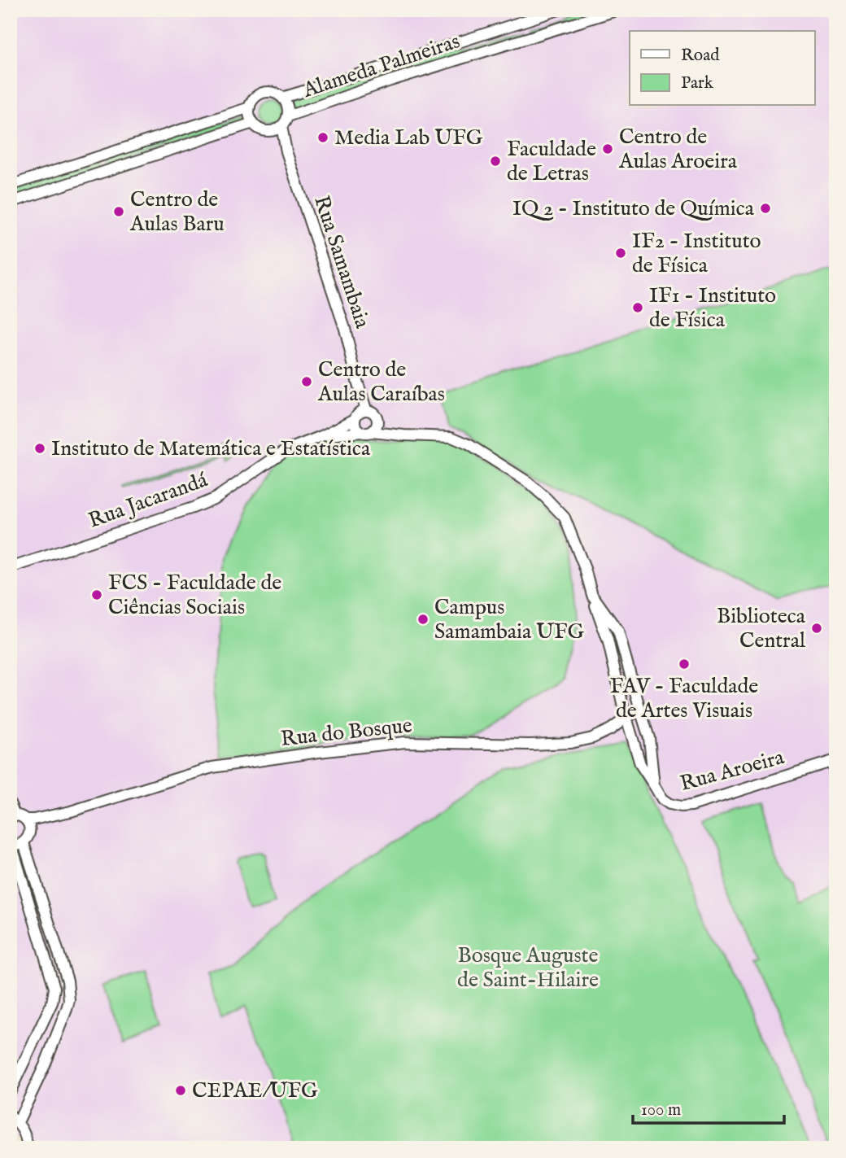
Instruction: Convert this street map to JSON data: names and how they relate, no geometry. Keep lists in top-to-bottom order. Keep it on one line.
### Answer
{"streets":{"street":["Alameda Palmeiras","Rua Samambaia","Rua Jacarandá","Rua do Bosque","Rua Aroeira"]},"crossings":[["Alameda Palmeiras","Rua Samambaia"],["Rua Samambaia","Rua Aroeira"]],"parks":["Bosque Auguste de Saint-Hilaire"],"places":["Media Lab UFG","Centro de Aulas Aroeira","Faculdade de Letras","IQ 2 - Instituto de Química","Centro de Aulas Baru","IF2 - Instituto de Física","IF1 - Instituto de Física","Centro de Aulas Caraíbas","Instituto de Matemática e Estatística","FCS - Faculdade de Ciências Sociais","Campus Samambaia UFG","Biblioteca Central","FAV - Faculdade de Artes Visuais","CEPAE/UFG"],"legend":["Road","Park"],"scale_bar":"100 m"}
